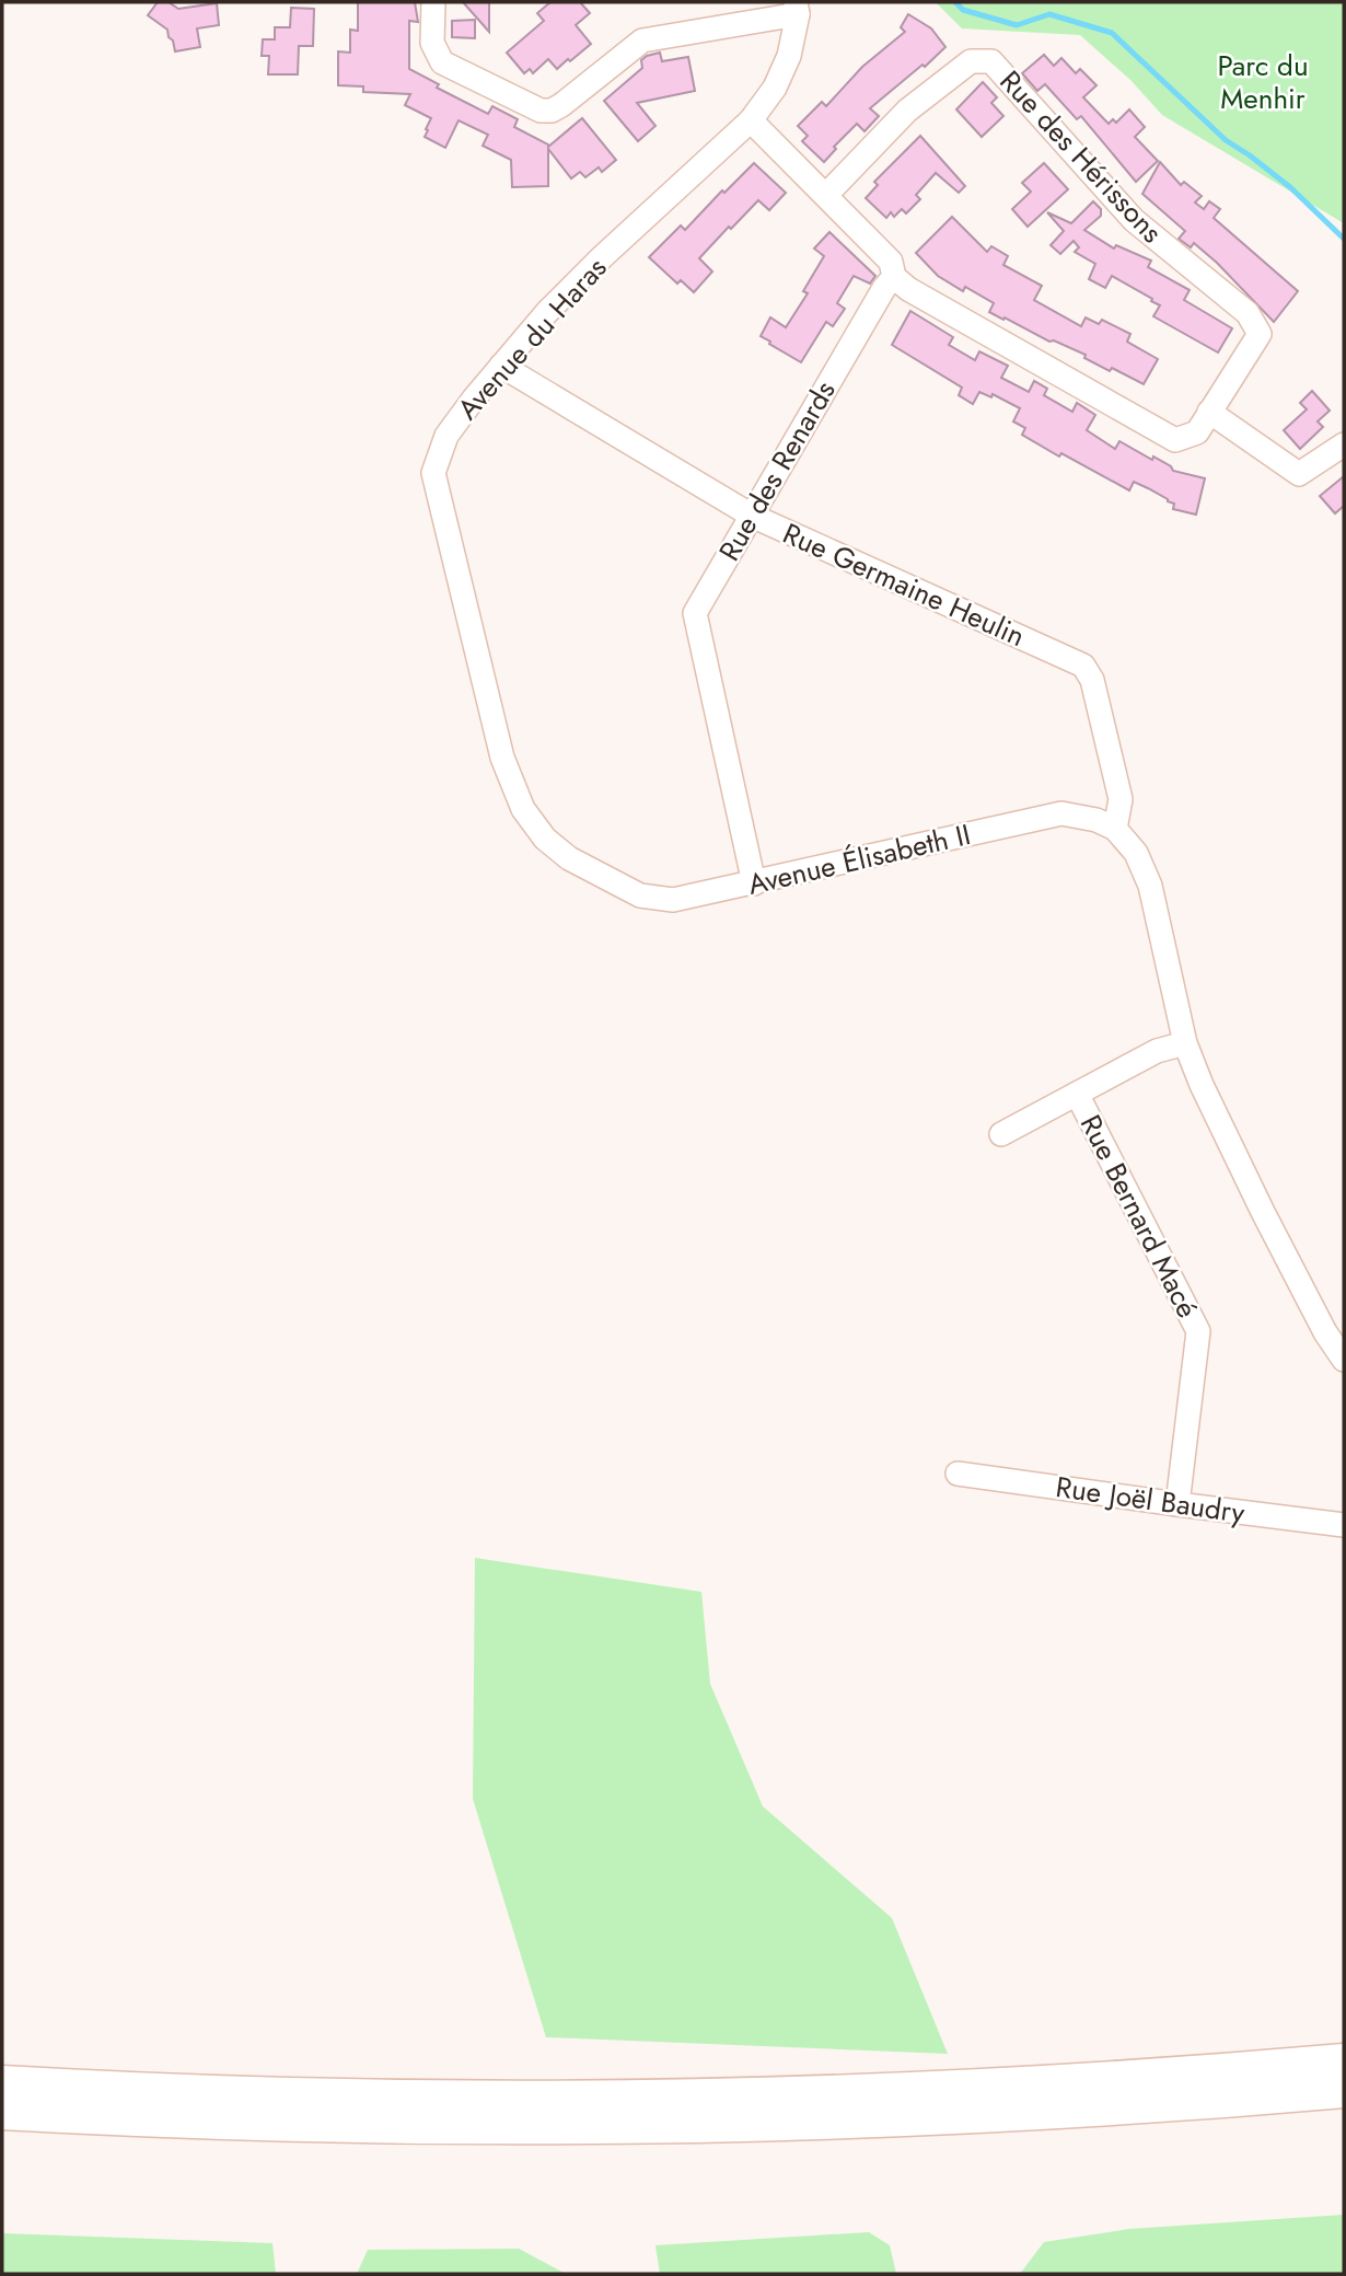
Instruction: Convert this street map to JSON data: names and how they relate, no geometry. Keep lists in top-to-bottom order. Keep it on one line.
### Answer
{"streets":{"street":["Rue des Hérissons","Avenue du Haras","Rue des Renards","Rue Germaine Heulin","Avenue Élisabeth II","Rue Bernard Macé","Rue Joël Baudry"]},"crossings":[["Rue des Hérissons","Rue des Renards"],["Avenue du Haras","Rue Germaine Heulin"],["Avenue du Haras","Avenue Élisabeth II"],["Rue des Renards","Rue Germaine Heulin"],["Rue des Renards","Avenue Élisabeth II"],["Rue Germaine Heulin","Avenue Élisabeth II"],["Rue Bernard Macé","Rue Joël Baudry"]],"parks":["Parc du Menhir"]}
